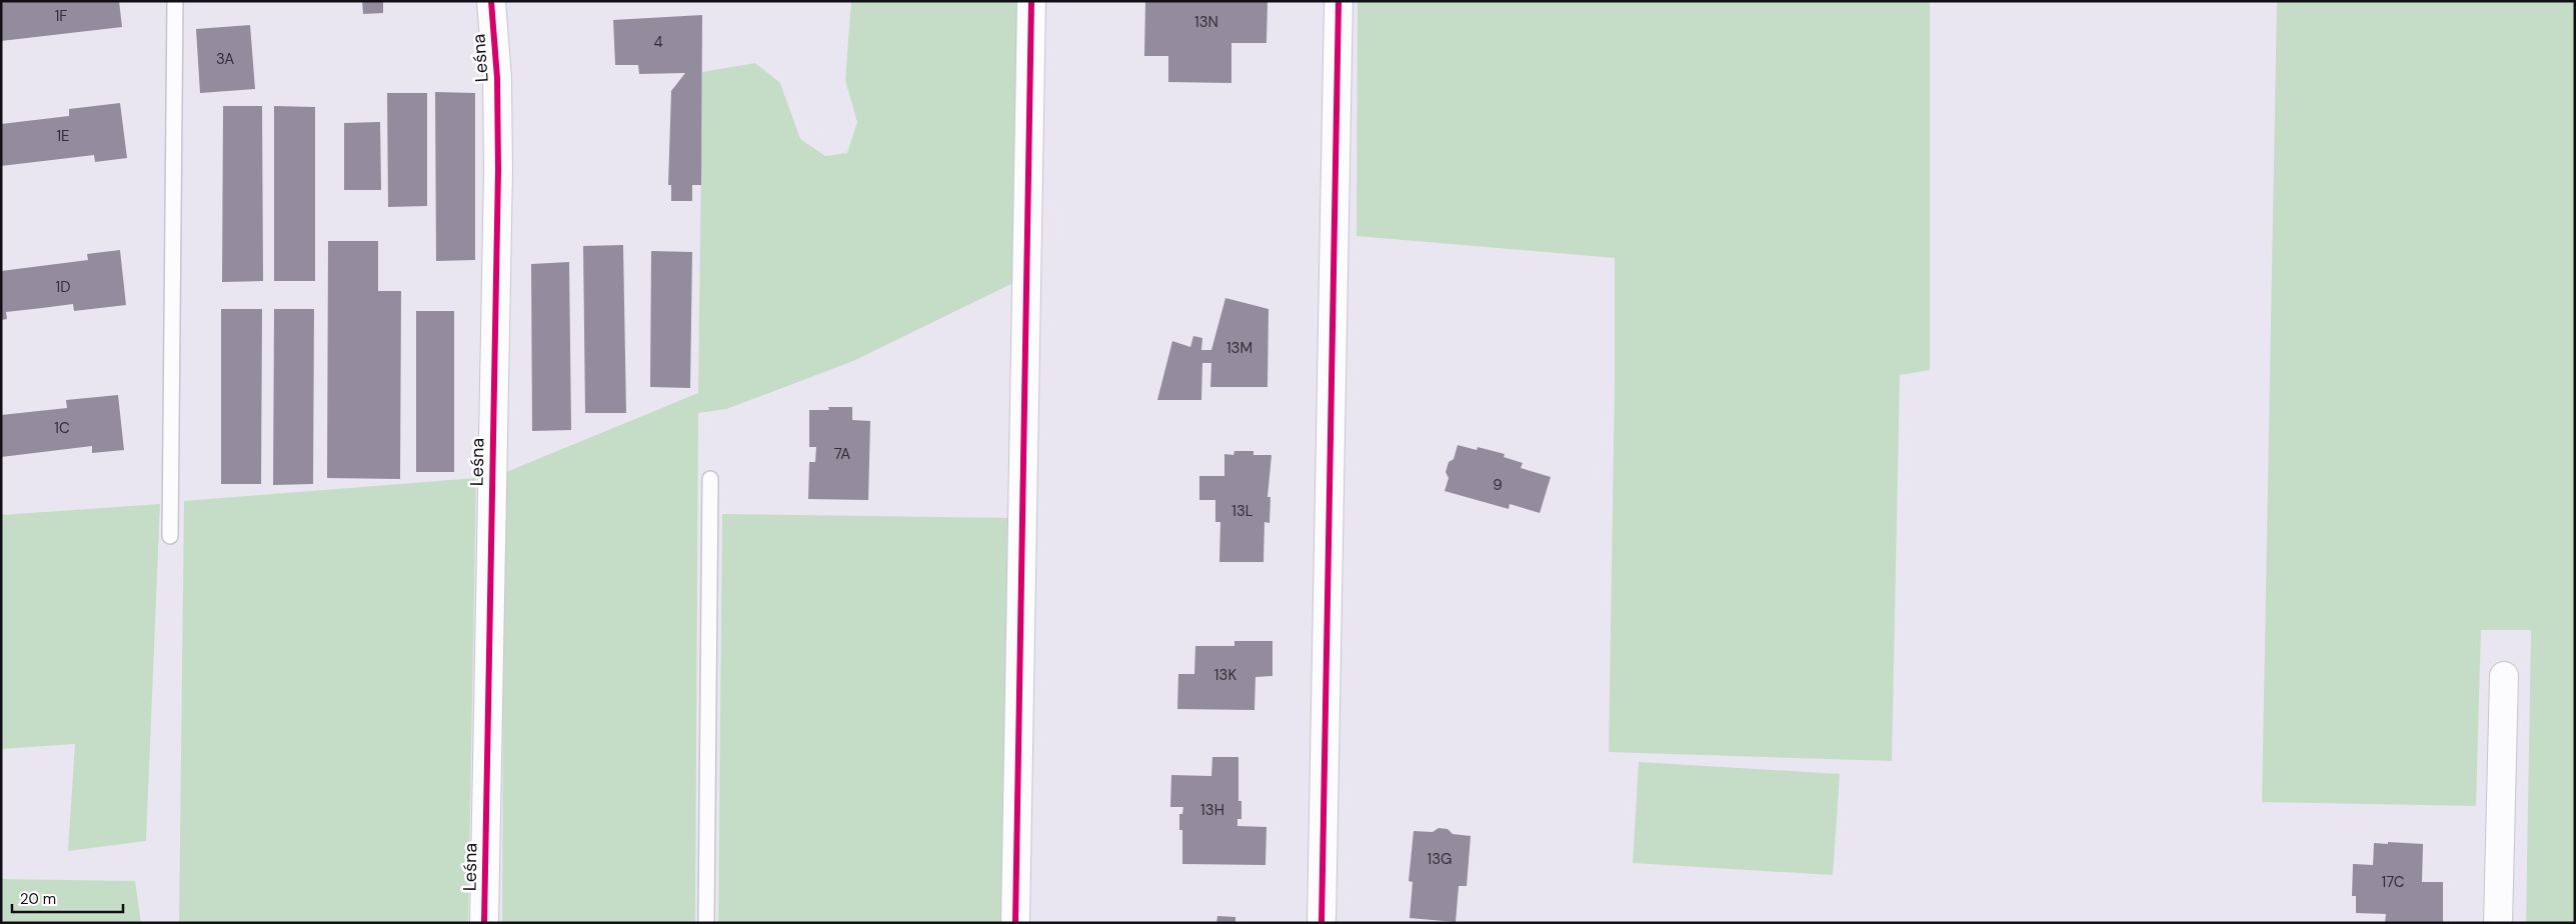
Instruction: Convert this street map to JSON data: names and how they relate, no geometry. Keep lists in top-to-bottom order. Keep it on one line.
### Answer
{"streets":{"street":["Leśna"]},"house_numbers":["1F","13N","4","3A","1E","1D","13M","1C","7A","9","13L","13K","13H","13G","17C"],"scale_bar":"20 m"}
